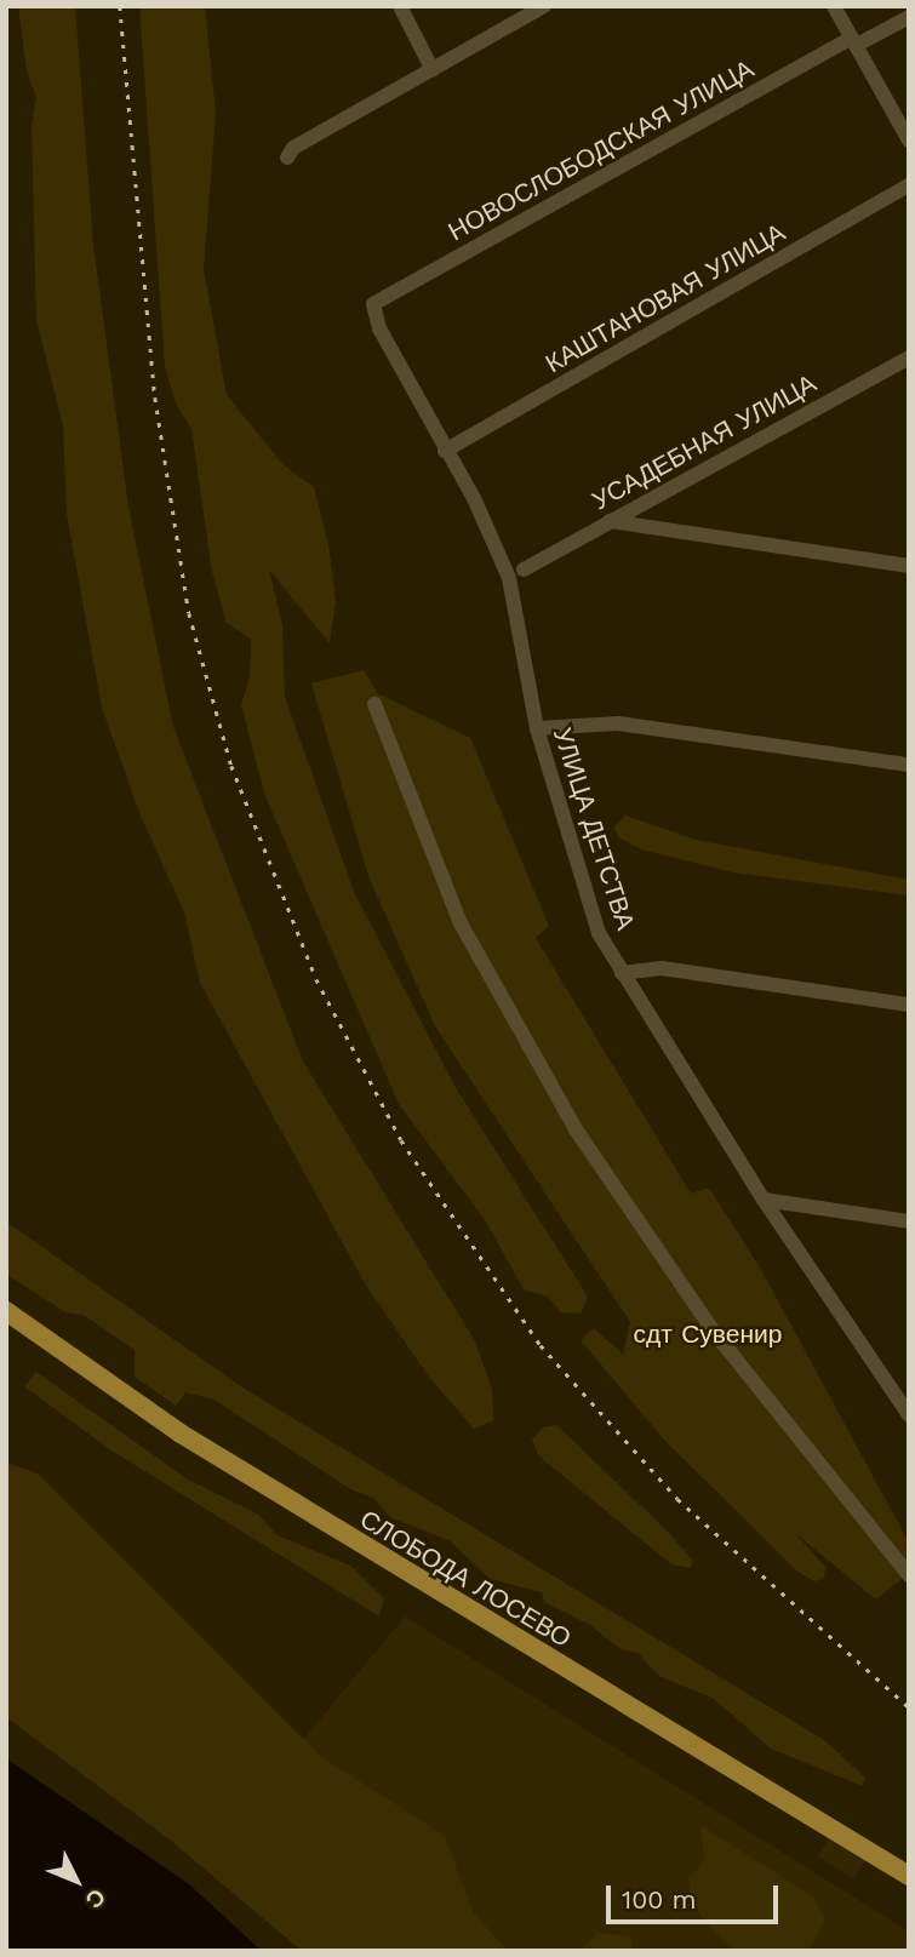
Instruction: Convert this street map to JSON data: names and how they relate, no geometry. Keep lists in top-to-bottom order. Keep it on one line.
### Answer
{"streets":{"main road":["СЛОБОДА ЛОСЕВО"],"street":["НОВОСЛОБОДСКАЯ УЛИЦА","КАШТАНОВАЯ УЛИЦА","УСАДЕБНАЯ УЛИЦА","УЛИЦА ДЕТСТВА"]},"crossings":[["НОВОСЛОБОДСКАЯ УЛИЦА","УЛИЦА ДЕТСТВА"],["КАШТАНОВАЯ УЛИЦА","УЛИЦА ДЕТСТВА"]],"parks":["сдт Сувенир"],"scale_bar":"100 m","north":"bottom right"}
